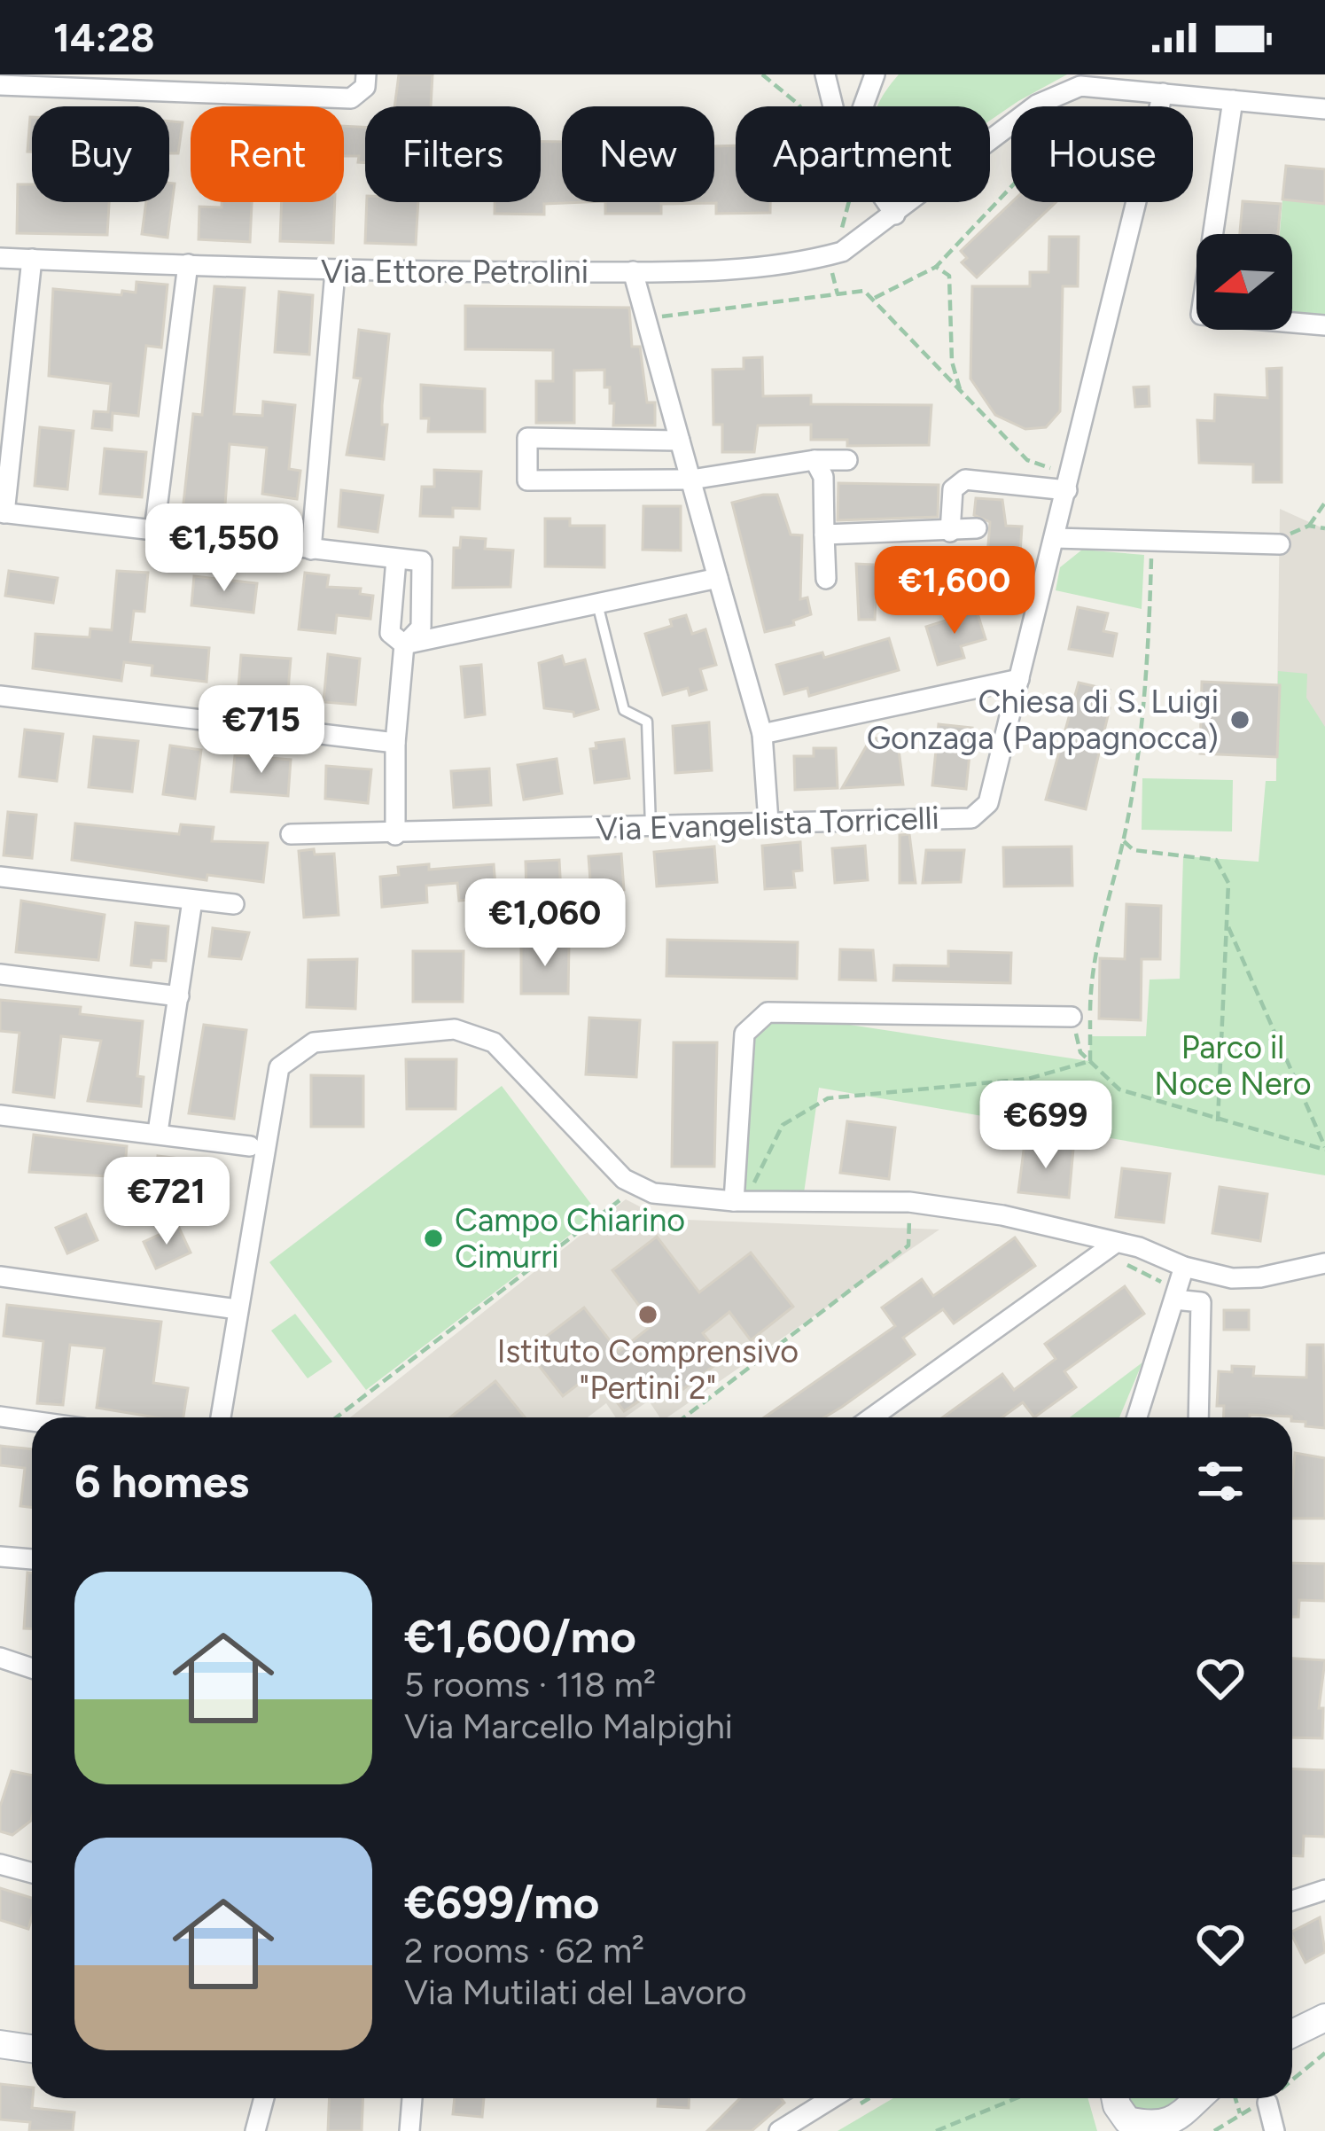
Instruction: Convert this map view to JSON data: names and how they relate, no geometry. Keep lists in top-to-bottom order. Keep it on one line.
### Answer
{"streets":{"street":["Via Ettore Petrolini","Via Evangelista Torricelli"]},"crossings":[["Via Ettore Petrolini","Via Evangelista Torricelli"]],"parks":["Parco il Noce Nero"],"places":["Chiesa di S. Luigi Gonzaga (Pappagnocca)","Campo Chiarino Cimurri","Istituto Comprensivo \"Pertini 2\""],"north":"left","page":{"status":"14:28","chip":["Buy","Rent","Filters","New","Apartment","House"],"price":["€1,550","€1,600","€715","€1,060","€699","€721"],"heading":"6 homes","list":[{"name":"€1,600/mo","note":"5 rooms · 118 m² · Via Marcello Malpighi"},{"name":"€699/mo","note":"2 rooms · 62 m² · Via Mutilati del Lavoro"}]}}
